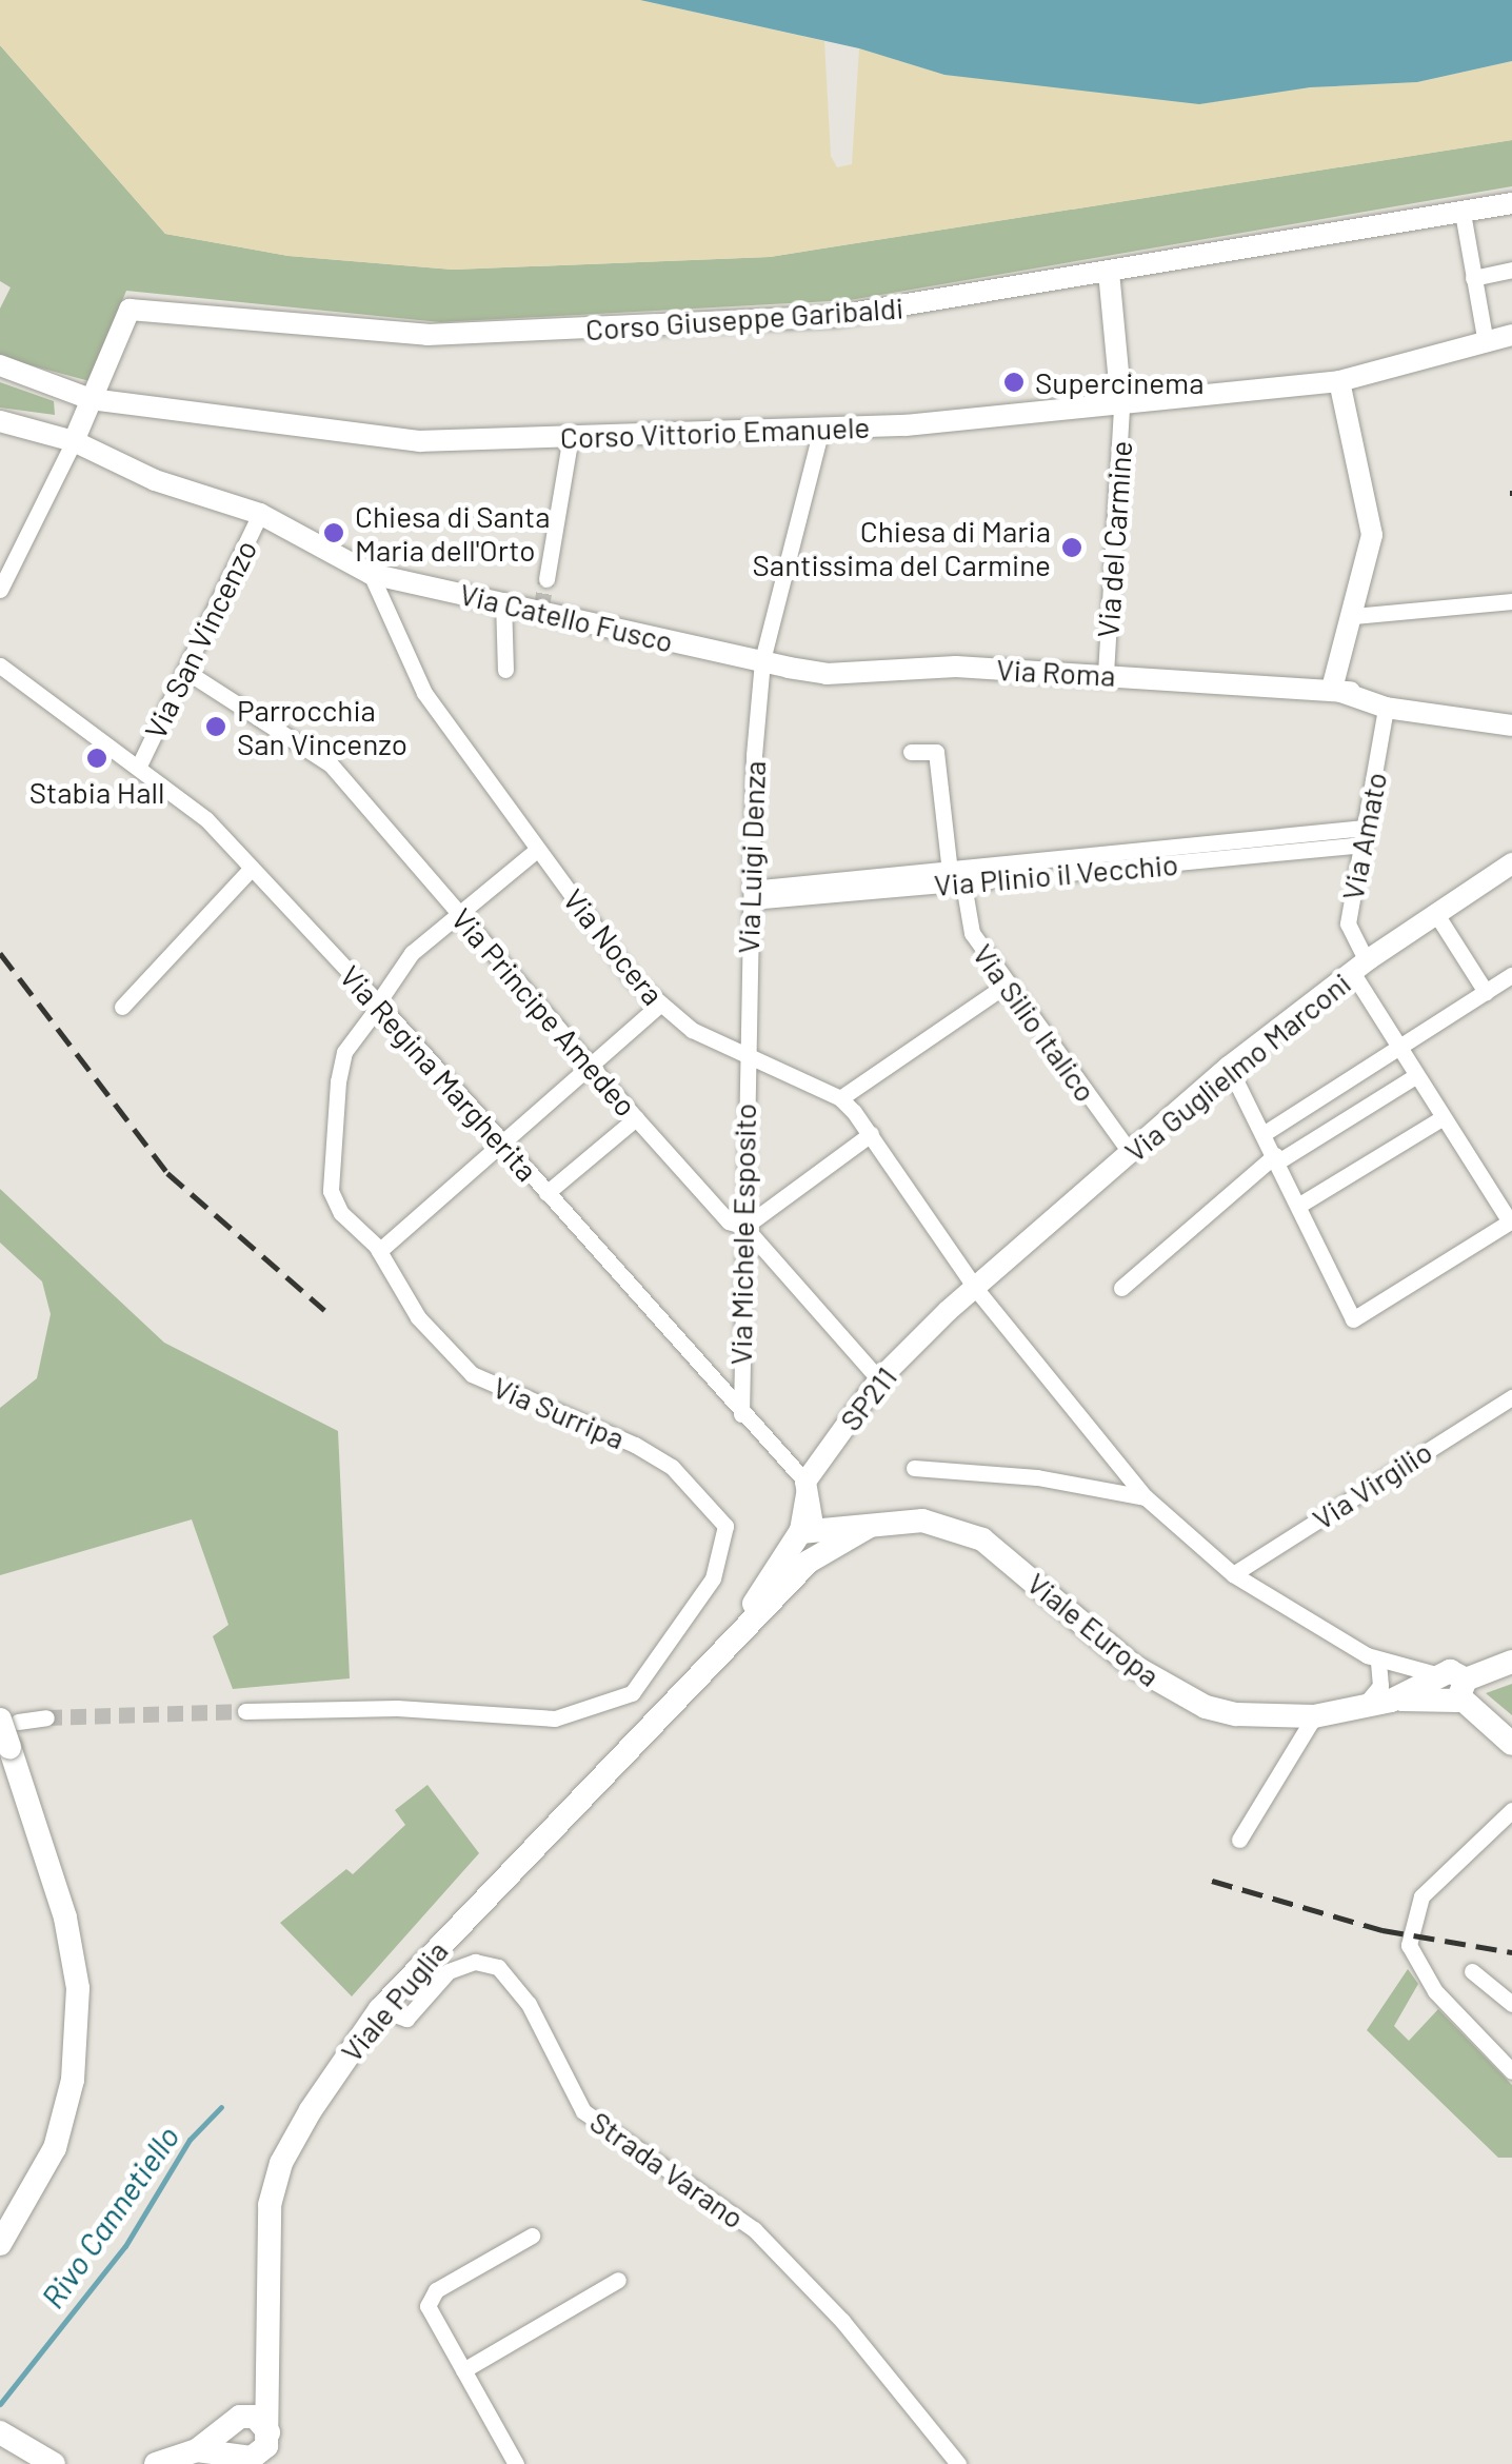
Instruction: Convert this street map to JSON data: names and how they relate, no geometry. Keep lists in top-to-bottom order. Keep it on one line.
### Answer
{"streets":{"main road":["Viale Europa","Viale Puglia"],"street":["Corso Giuseppe Garibaldi","Corso Vittorio Emanuele","Via del Carmine","Via Catello Fusco","Via San Vincenzo","Via Roma","Via Amato","Via Luigi Denza","Via Plinio il Vecchio","Via Nocera","Via Principe Amedeo","Via Silio Italico","Via Guglielmo Marconi","Via Regina Margherita","Via Michele Esposito","SP211","Via Surripa","Via Virgilio","Strada Varano"]},"crossings":[["Corso Giuseppe Garibaldi","Corso Vittorio Emanuele"],["Corso Vittorio Emanuele","Via del Carmine"],["Corso Vittorio Emanuele","Via Luigi Denza"],["Via del Carmine","Via Roma"],["Via Catello Fusco","Via San Vincenzo"],["Via Catello Fusco","Via Roma"],["Via Catello Fusco","Via Luigi Denza"],["Via Catello Fusco","Via Nocera"],["Via San Vincenzo","Via Principe Amedeo"],["Via San Vincenzo","Via Regina Margherita"],["Via Roma","Via Amato"],["Via Roma","Via Luigi Denza"],["Via Amato","Via Plinio il Vecchio"],["Via Amato","Via Guglielmo Marconi"],["Via Luigi Denza","Via Plinio il Vecchio"],["Via Luigi Denza","Via Nocera"],["Via Luigi Denza","Via Michele Esposito"],["Via Plinio il Vecchio","Via Silio Italico"],["Via Nocera","Via Guglielmo Marconi"],["Via Nocera","Via Michele Esposito"],["Via Nocera","SP211"],["Via Nocera","Via Surripa"],["Via Nocera","Via Virgilio"],["Via Nocera","Viale Europa"],["Via Principe Amedeo","Via Michele Esposito"],["Via Principe Amedeo","SP211"],["Via Principe Amedeo","Via Surripa"],["Via Silio Italico","Via Guglielmo Marconi"],["Via Guglielmo Marconi","SP211"],["Via Regina Margherita","Via Michele Esposito"],["Via Regina Margherita","SP211"],["Via Regina Margherita","Via Surripa"],["Viale Europa","Viale Puglia"],["Viale Puglia","Strada Varano"]],"water":["Rivo Cannetiello"],"places":["Supercinema","Chiesa di Santa Maria dell'Orto","Chiesa di Maria Santissima del Carmine","Parrocchia San Vincenzo","Stabia Hall"]}
